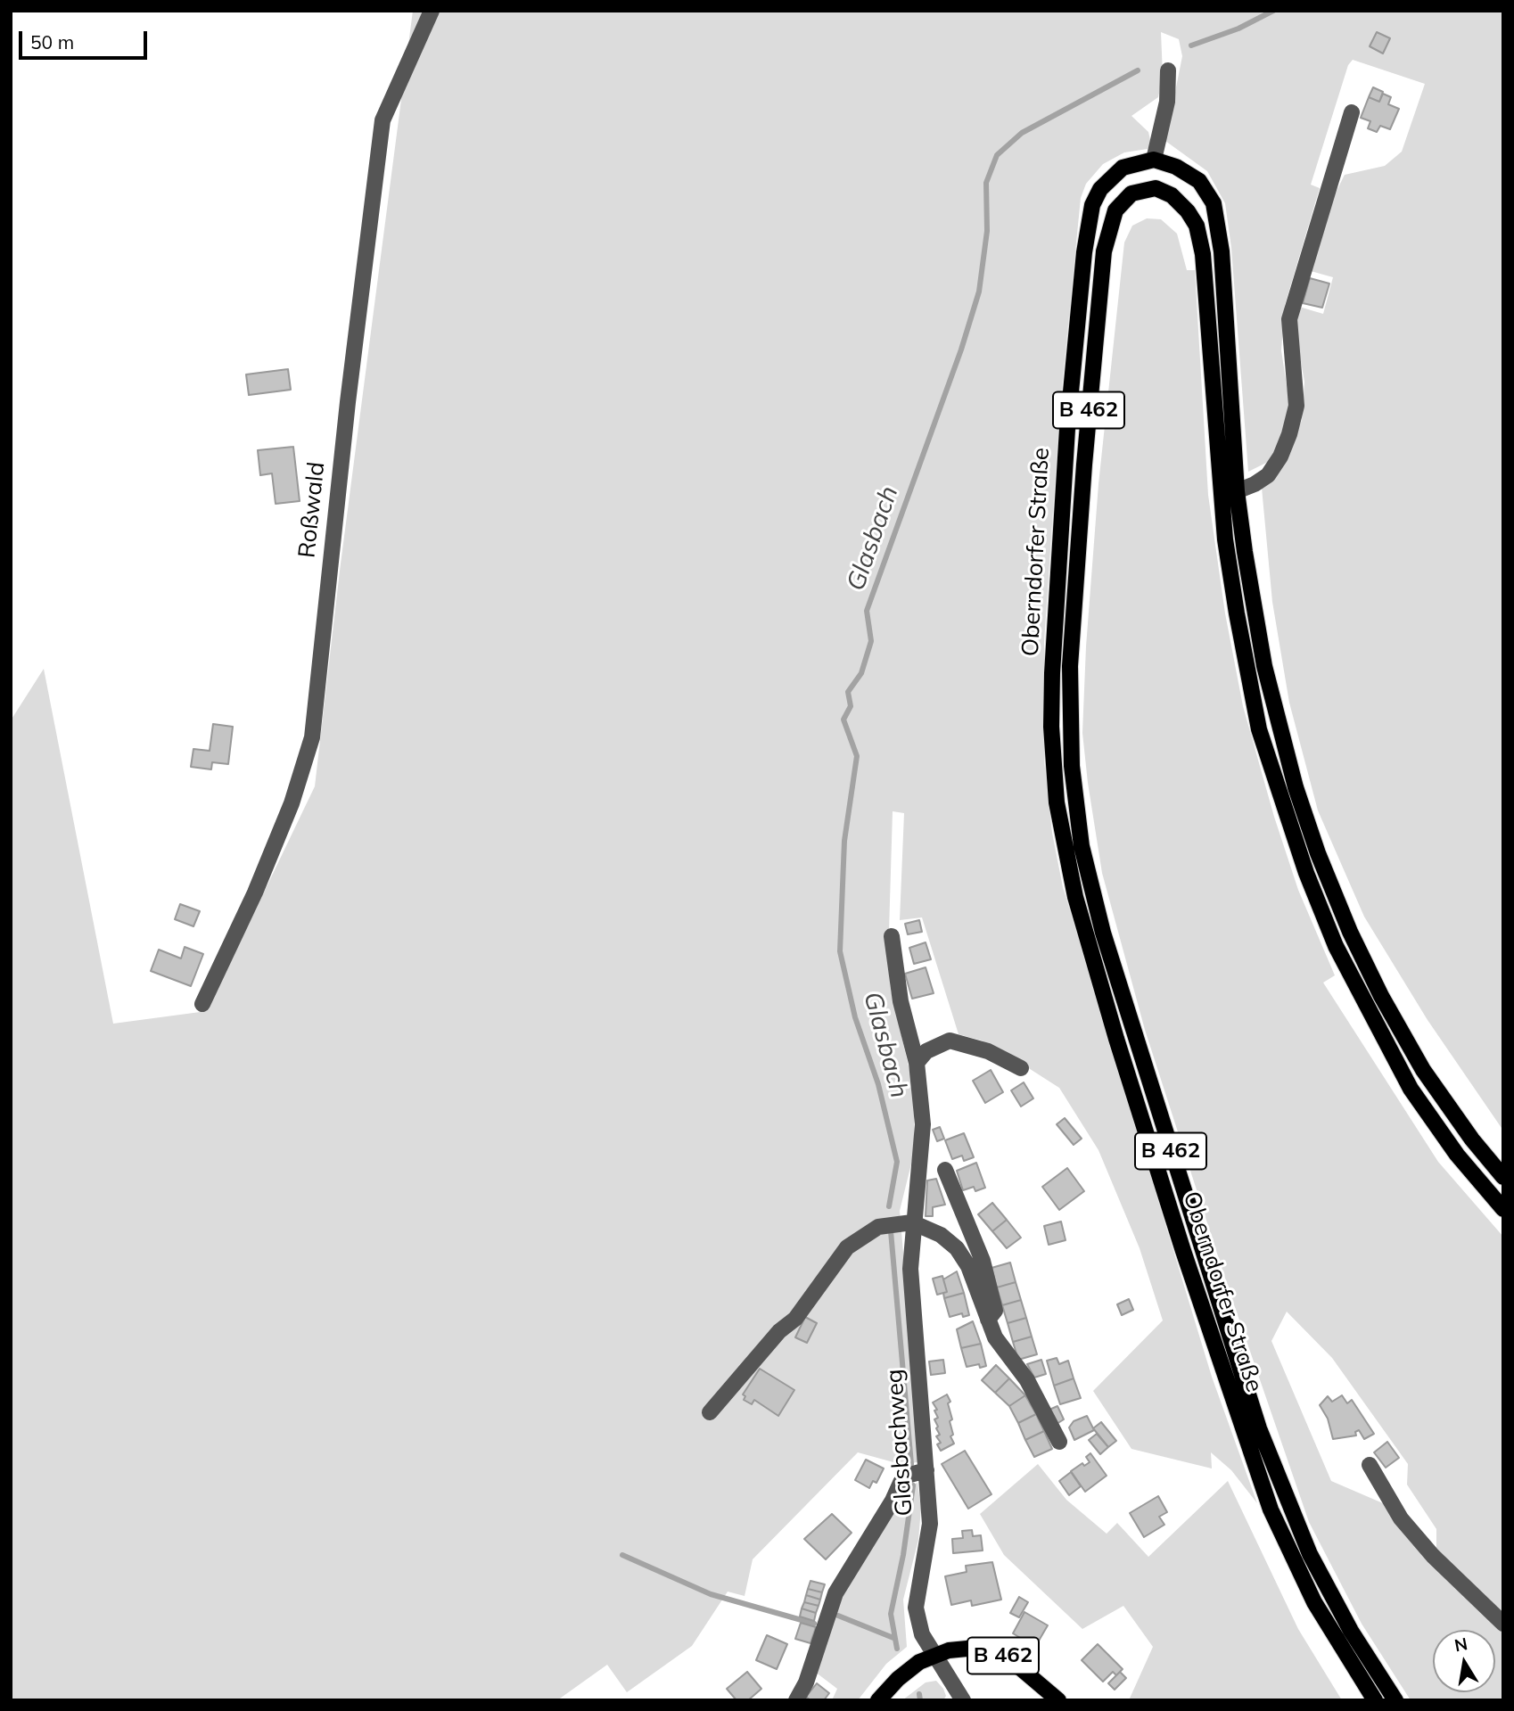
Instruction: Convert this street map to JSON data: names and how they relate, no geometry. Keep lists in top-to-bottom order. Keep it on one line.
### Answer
{"streets":{"main road":["B 462","Oberndorfer Straße"],"street":["Roßwald","Glasbachweg"]},"crossings":[["B 462","Glasbachweg"]],"water":["Glasbach"],"scale_bar":"50 m","north":"top"}
